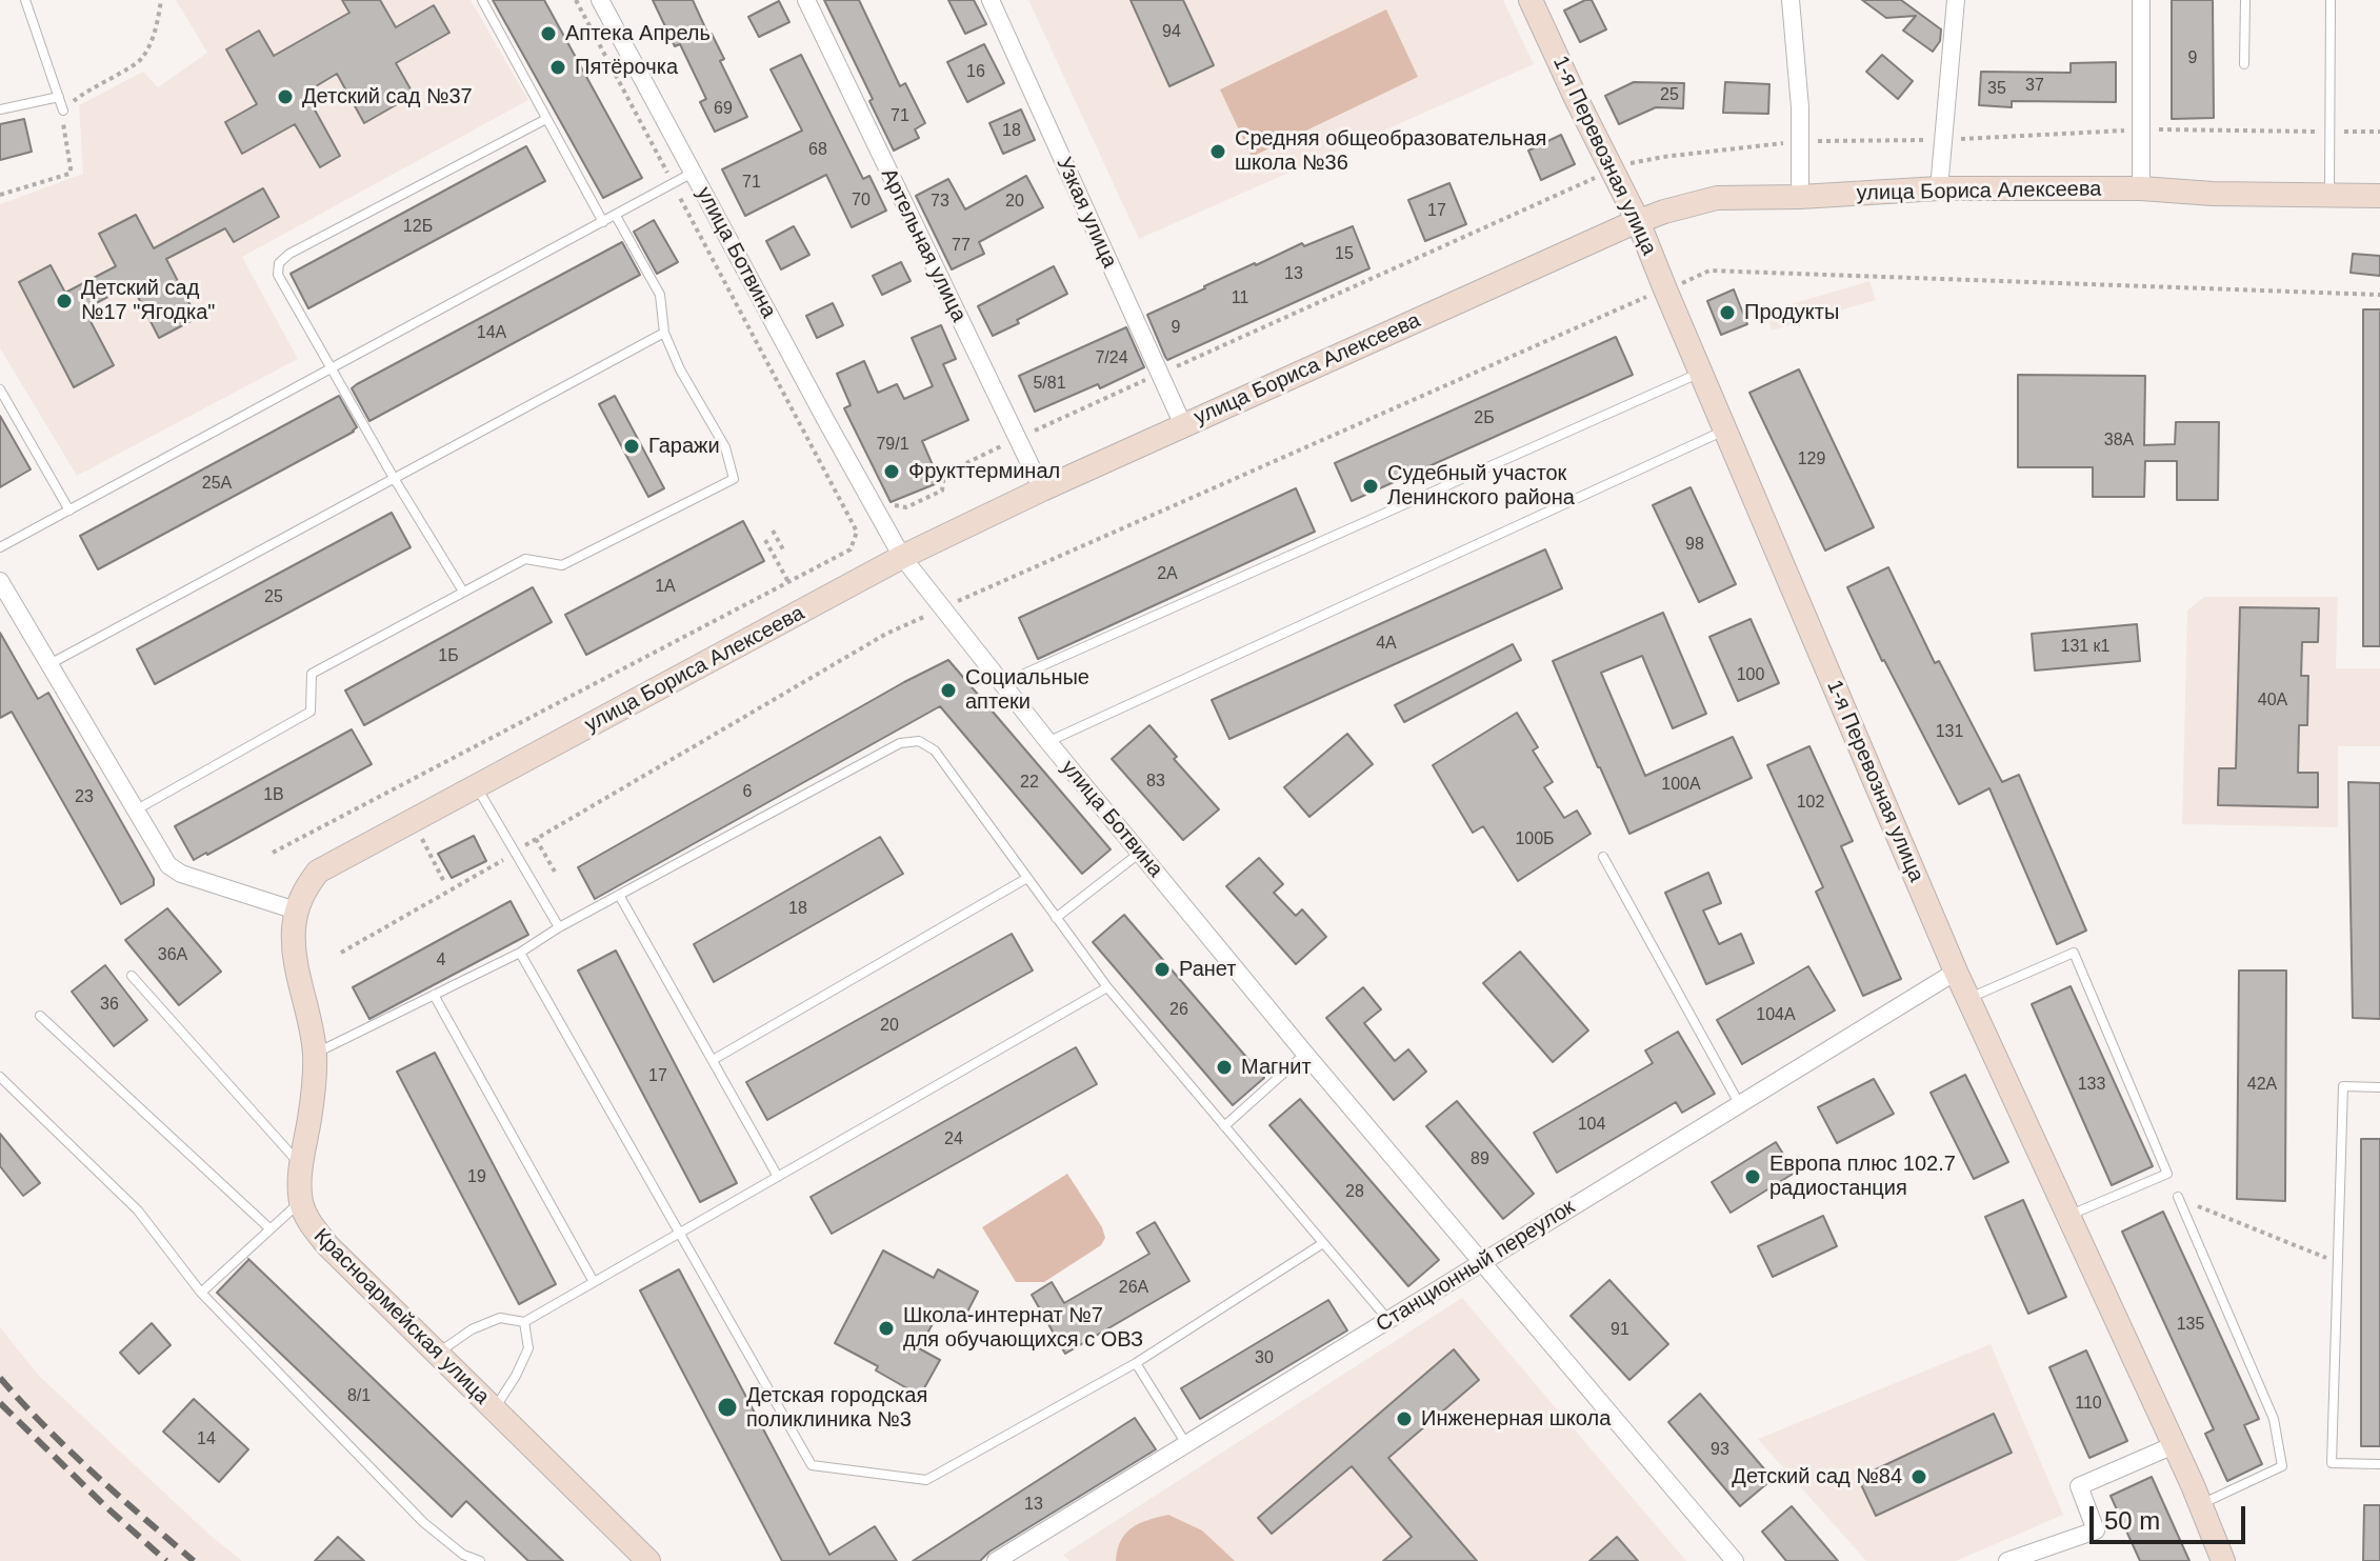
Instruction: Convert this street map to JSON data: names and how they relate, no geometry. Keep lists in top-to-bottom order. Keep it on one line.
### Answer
{"streets":{"main road":["1-я Перевозная улица","улица Бориса Алексеева","Красноармейская улица"],"street":["Узкая улица","Артельная улица","улица Ботвина","Станционный переулок"]},"crossings":[["1-я Перевозная улица","улица Бориса Алексеева"],["1-я Перевозная улица","Станционный переулок"],["улица Бориса Алексеева","Узкая улица"],["улица Бориса Алексеева","Артельная улица"],["улица Бориса Алексеева","улица Ботвина"],["улица Бориса Алексеева","Красноармейская улица"],["улица Ботвина","Станционный переулок"]],"places":["Аптека Апрель","Пятёрочка","Детский сад №37","Средняя общеобразовательная школа №36","Детский сад №17 \"Ягодка\"","Продукты","Гаражи","Фрукттерминал","Судебный участок Ленинского района","Социальные аптеки","Ранет","Магнит","Европа плюс 102.7 радиостанция","Школа-интернат №7 для обучающихся с ОВЗ","Детская городская поликлиника №3","Инженерная школа","Детский сад №84"],"house_numbers":["94","9","16","37","35","25","69","71","18","68","71","70","73","20","17","12Б","77","15","13","11","9","14А","7/24","5/81","2Б","38А","79/1","129","25А","98","2А","1А","25","4А","131 к1","1Б","100","40А","131","83","22","100А","6","1В","23","102","100Б","18","36А","4","36","26","104А","20","17","133","42А","104","24","89","19","28","26А","135","91","30","8/1","110","14","93","13"],"scale_bar":"50 m"}
